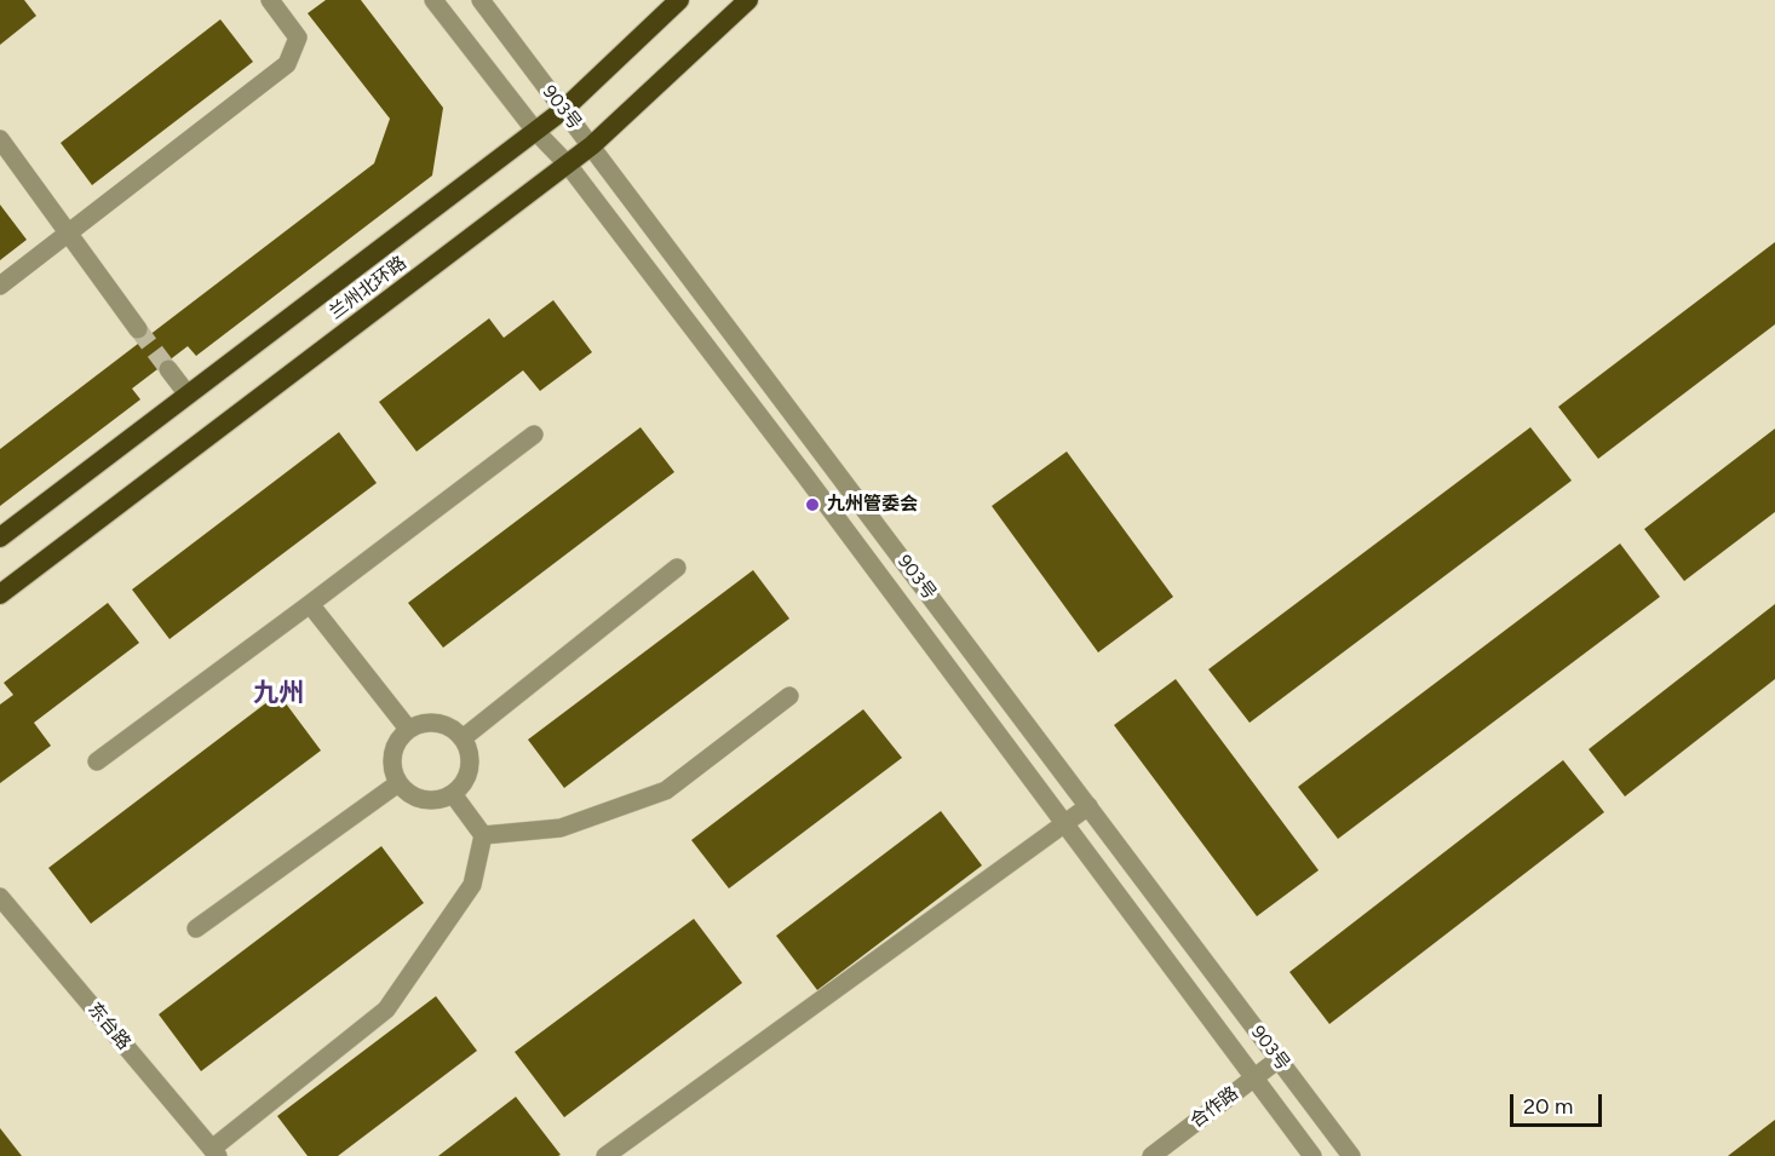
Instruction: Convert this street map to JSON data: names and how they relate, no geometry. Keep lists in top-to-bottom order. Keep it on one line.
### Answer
{"streets":{"highway":["兰州北环路"],"street":["903号","东台路","合作路"]},"crossings":[["903号","兰州北环路"],["903号","合作路"]],"districts":["九州"],"places":["九州管委会"],"scale_bar":"20 m"}
